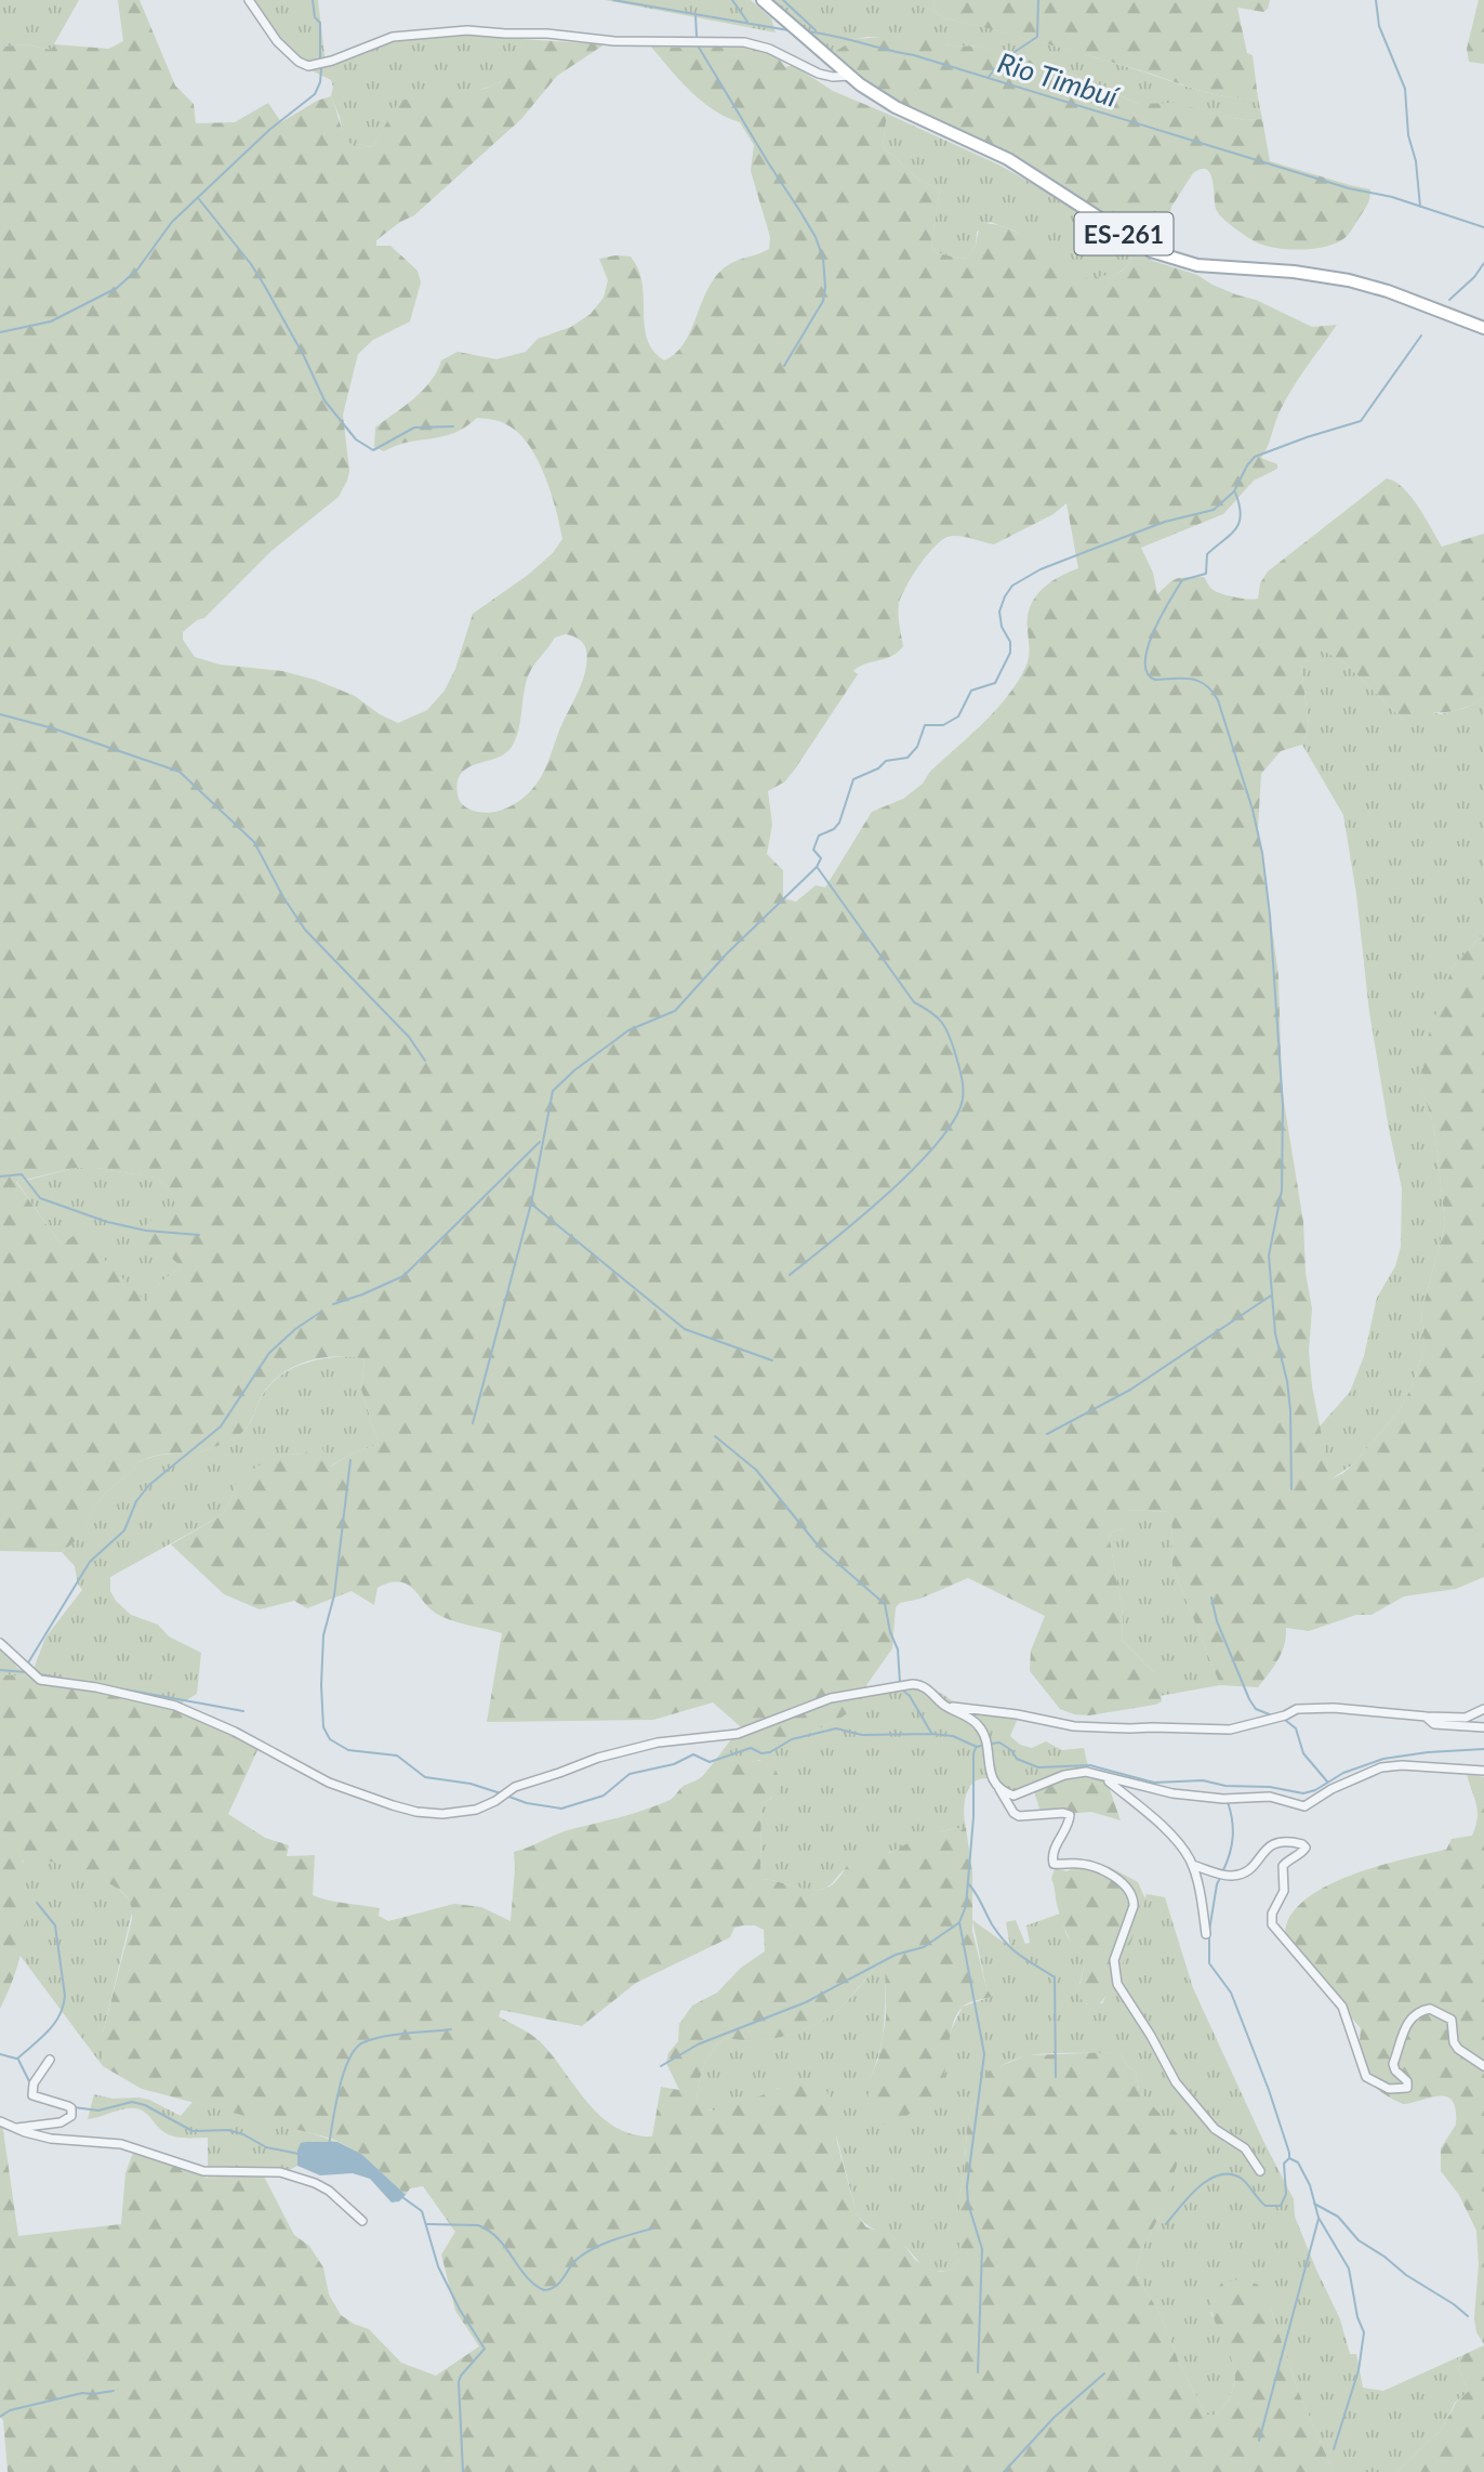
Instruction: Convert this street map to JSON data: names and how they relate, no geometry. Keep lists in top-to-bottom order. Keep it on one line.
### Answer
{"streets":{"main road":["ES-261"]},"water":["Rio Timbuí"]}
